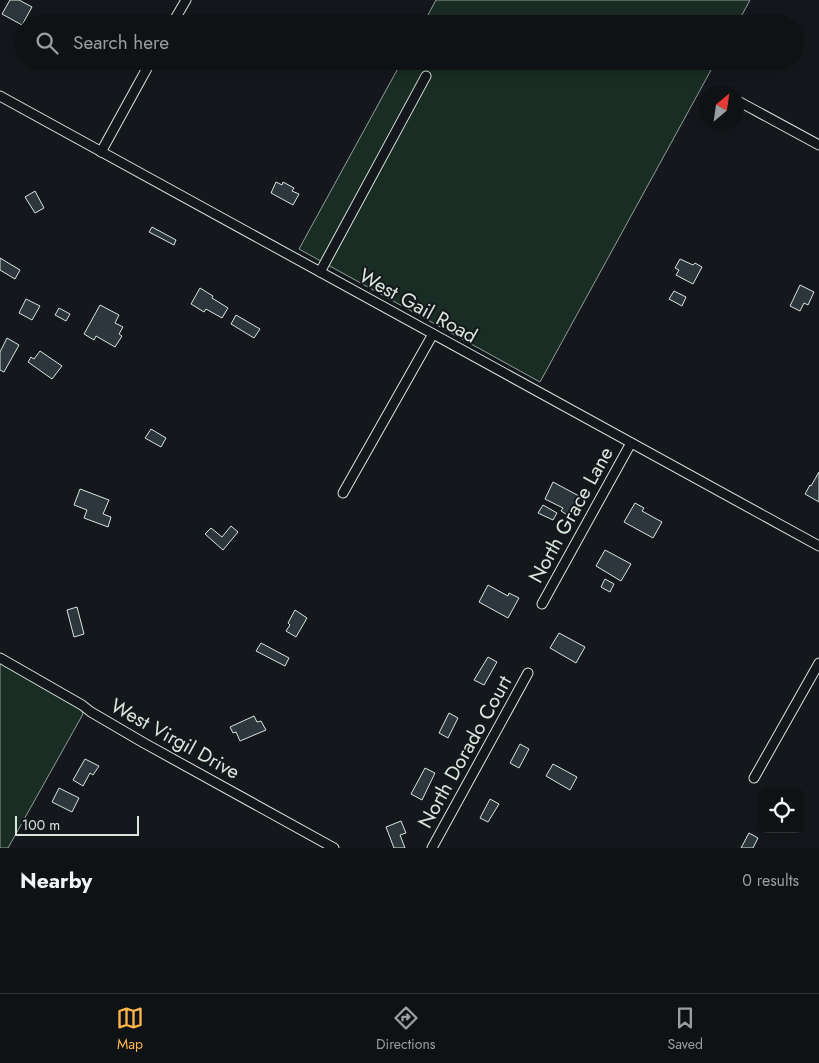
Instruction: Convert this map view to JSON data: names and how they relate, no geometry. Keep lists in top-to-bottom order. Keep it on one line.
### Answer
{"streets":{"street":["West Gail Road","North Grace Lane","West Virgil Drive","North Dorado Court"]},"crossings":[["West Gail Road","North Grace Lane"]],"scale_bar":"100 m","north":"top right","page":{"search":"Search here","scale":"100 m","heading":["Nearby","0 results"],"nav":["Map","Directions","Saved"]}}
